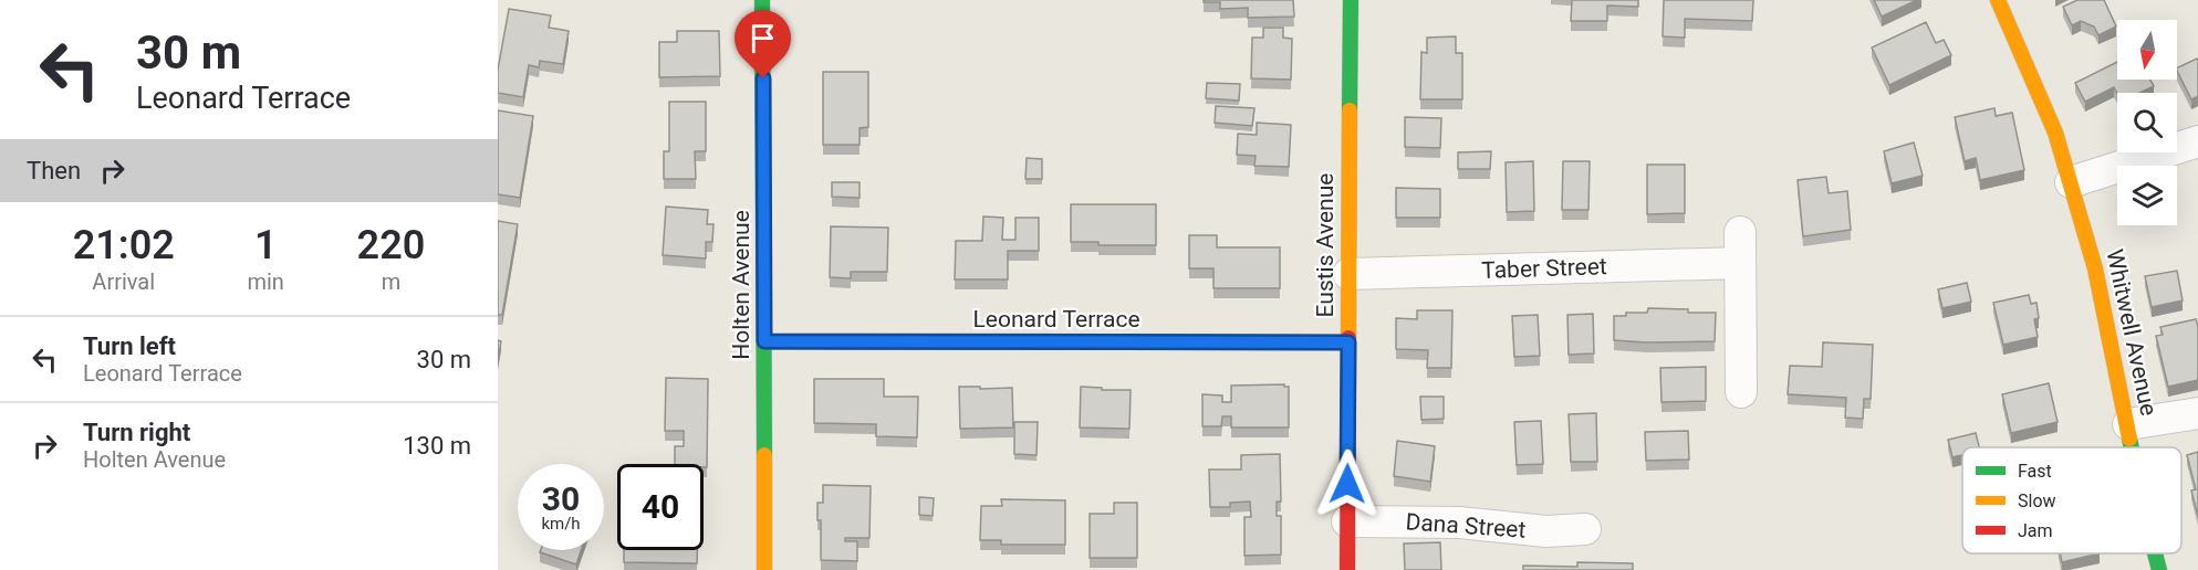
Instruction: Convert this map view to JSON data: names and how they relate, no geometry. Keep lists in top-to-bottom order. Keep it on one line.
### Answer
{"streets":{"street":["Eustis Avenue","Taber Street","Holten Avenue","Leonard Terrace","Whitwell Avenue","Dana Street"]},"crossings":[["Eustis Avenue","Taber Street"],["Eustis Avenue","Leonard Terrace"],["Eustis Avenue","Dana Street"],["Holten Avenue","Leonard Terrace"]],"legend":["Fast","Slow","Jam"],"north":"bottom","page":{"turn":["30 m","Leonard Terrace"],"then":"Then","eta":["21:02","Arrival","1","min","220","m"],"list":[{"name":"Turn left","note":"Leonard Terrace","value":"30 m"},{"name":"Turn right","note":"Holten Avenue","value":"130 m"}],"speed":"30 km/h","limit":"40"}}
